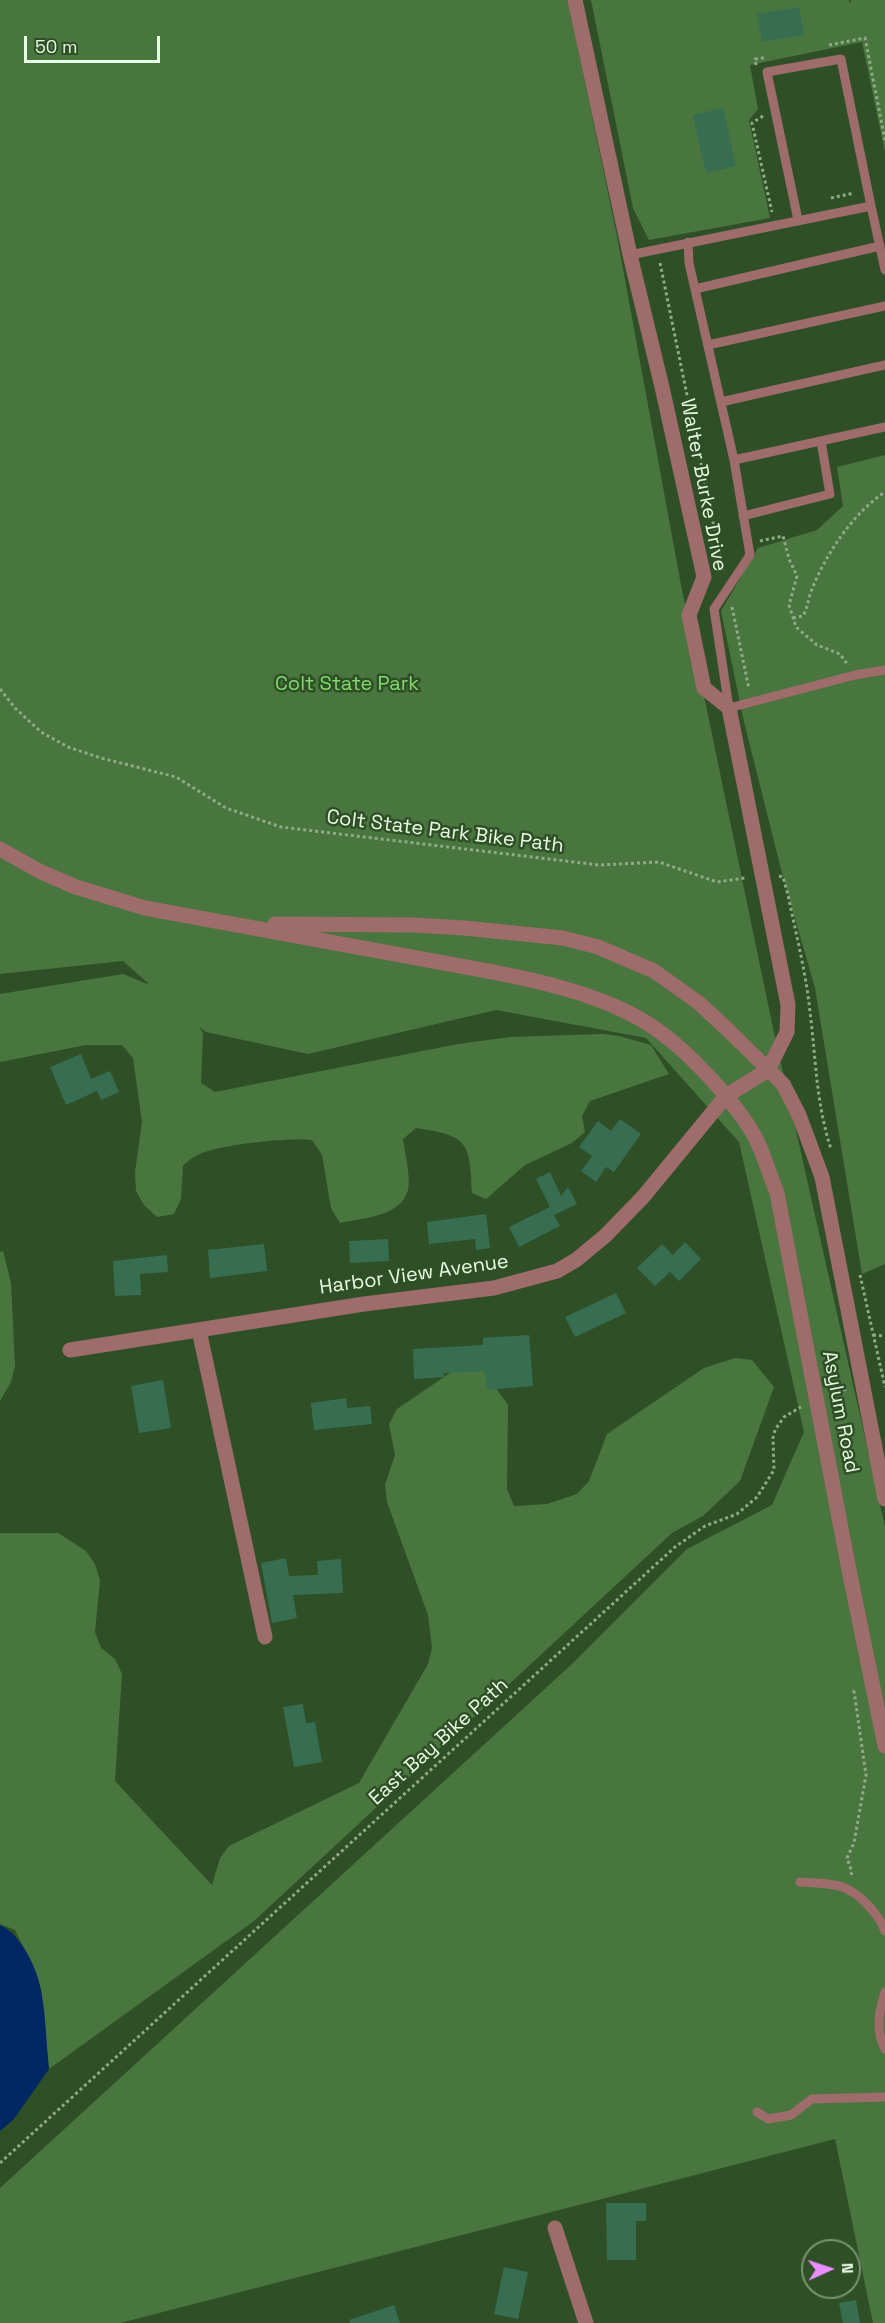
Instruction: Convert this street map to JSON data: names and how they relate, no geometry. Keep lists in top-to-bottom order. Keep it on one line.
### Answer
{"streets":{"street":["Walter Burke Drive","Harbor View Avenue","Asylum Road"],"path":["Colt State Park Bike Path","East Bay Bike Path"]},"crossings":[["Harbor View Avenue","Asylum Road"],["Asylum Road","East Bay Bike Path"]],"parks":["Colt State Park"],"scale_bar":"50 m","north":"right"}
